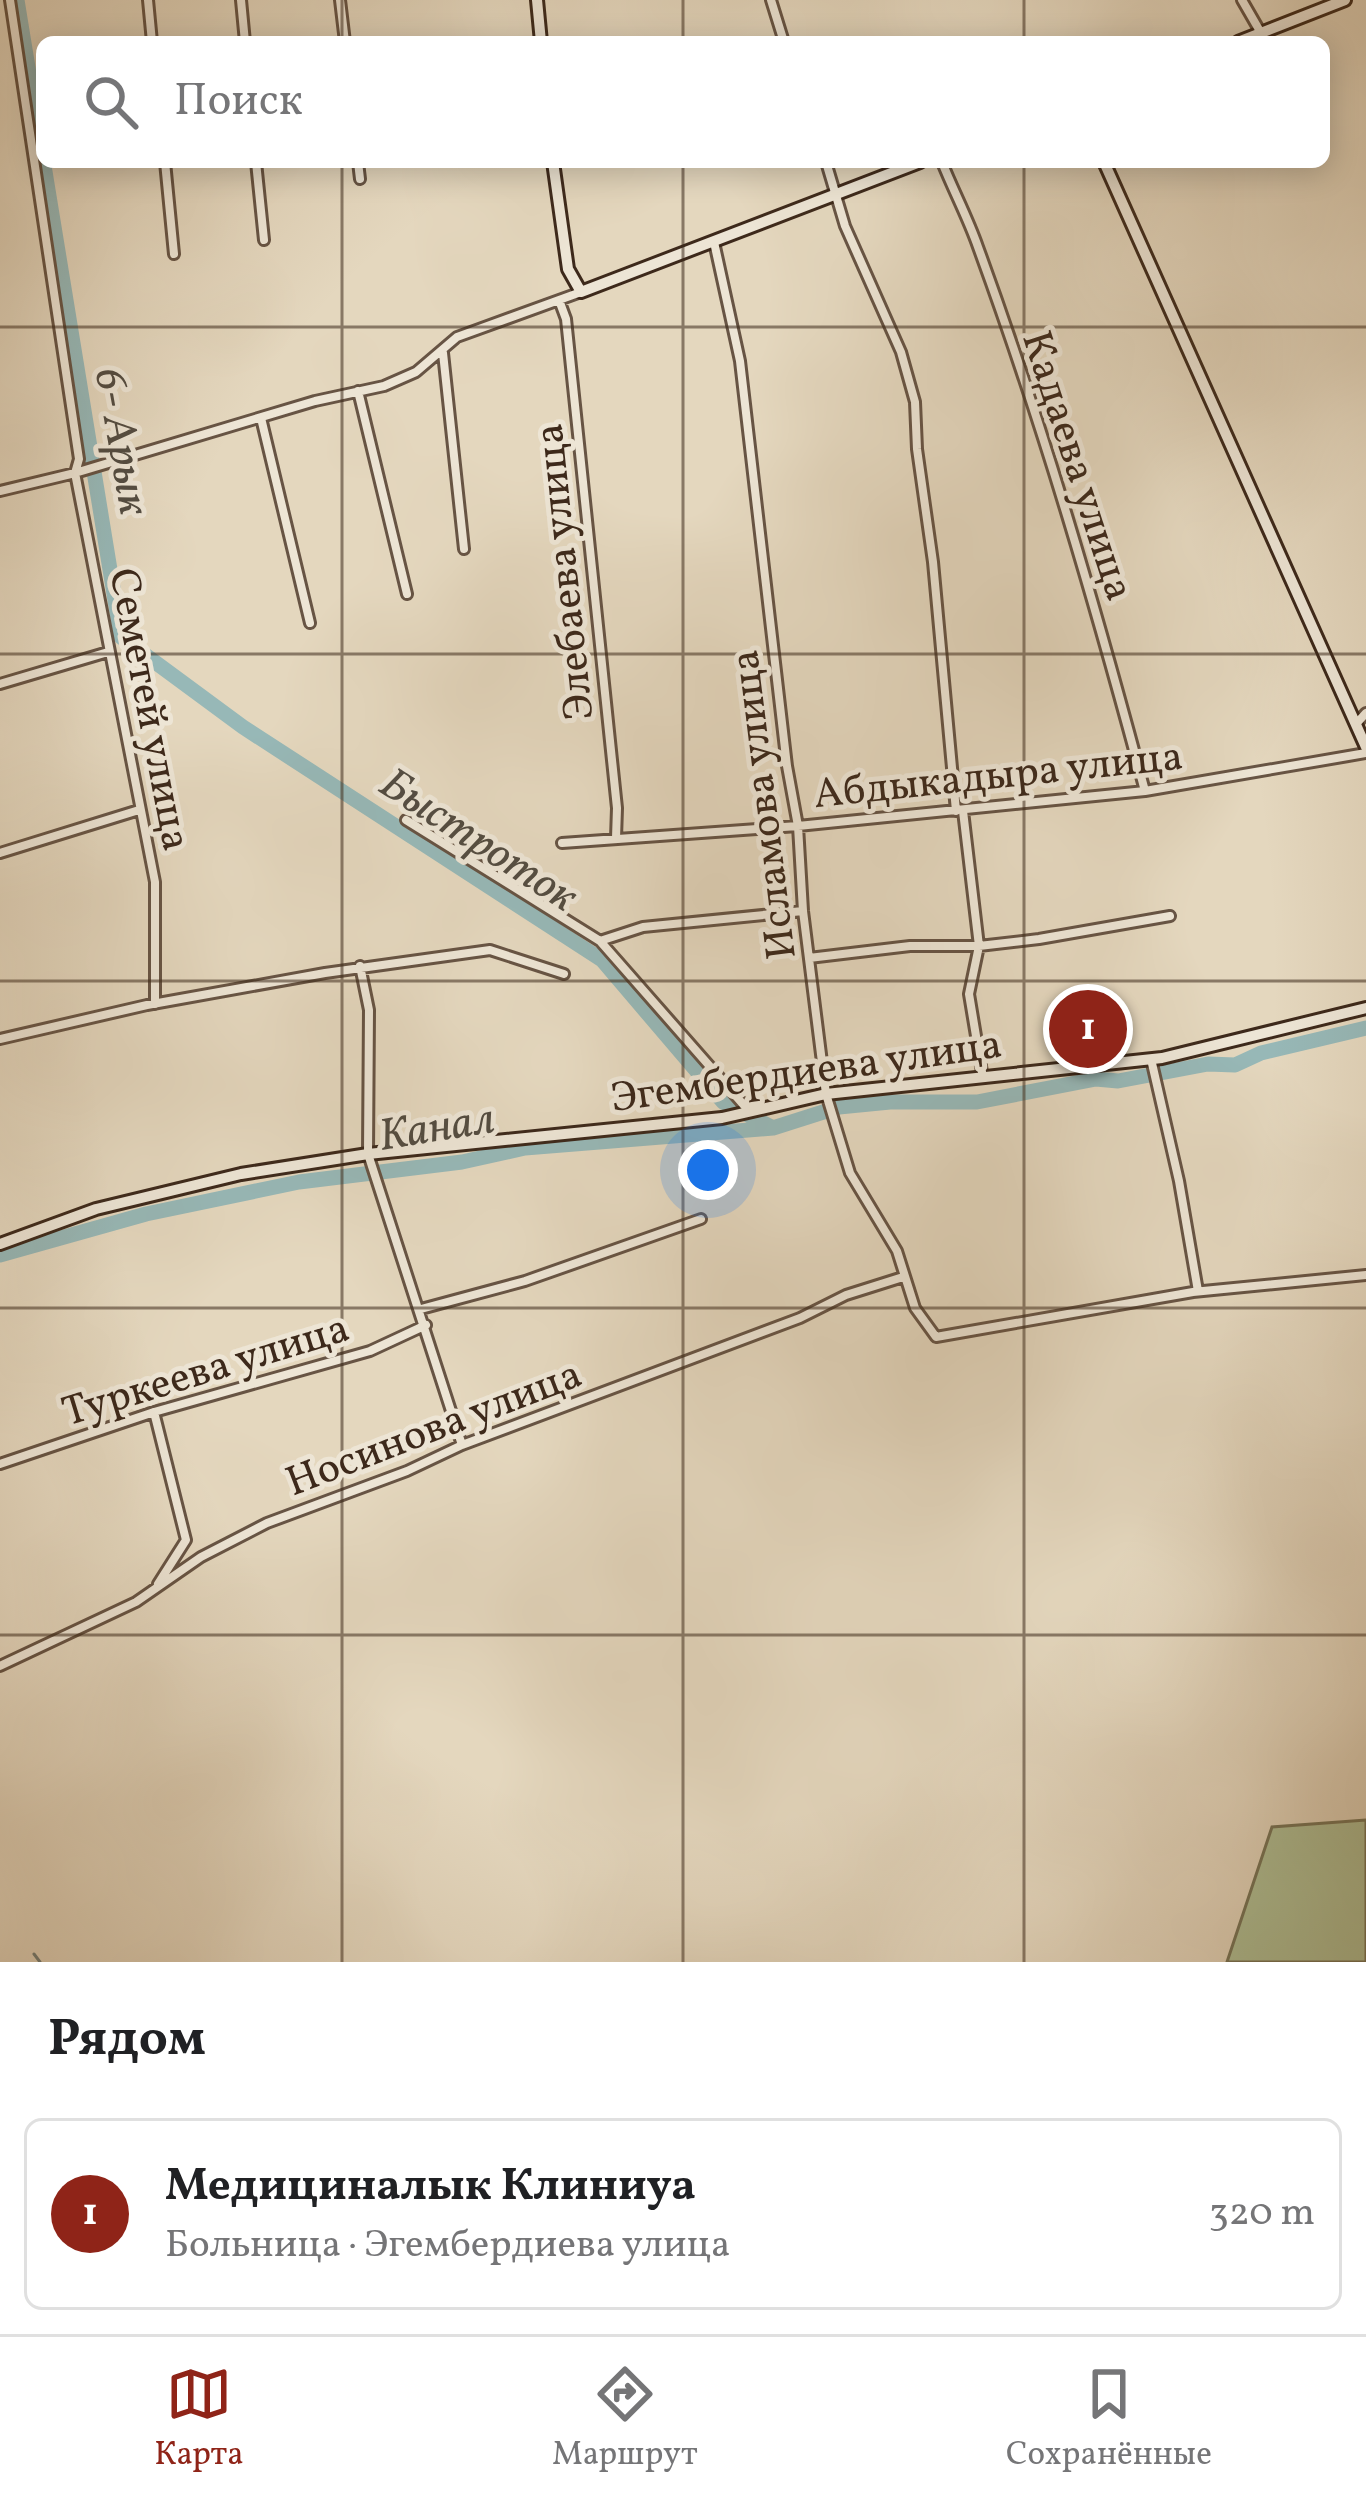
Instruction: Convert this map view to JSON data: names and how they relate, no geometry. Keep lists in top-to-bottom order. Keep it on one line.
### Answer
{"streets":{"street":["Кадаева улица","Элебаева улица","Семетей улица","Абдыкадыра улица","Исламова улица","Эгембердиева улица","Туркеева улица","Носинова улица"]},"crossings":[["Кадаева улица","Абдыкадыра улица"],["Элебаева улица","Абдыкадыра улица"],["Абдыкадыра улица","Исламова улица"],["Исламова улица","Эгембердиева улица"],["Исламова улица","Носинова улица"]],"water":["6- Арык","Быстроток","Канал"],"page":{"search":"Поиск","pins":"1","heading":"Рядом","list":[{"mark":"1","name":"Медициналык Клиниуа","note":"Больница · Эгембердиева улица","value":"320 m"}],"nav":["Карта","Маршрут","Сохранённые"]}}
